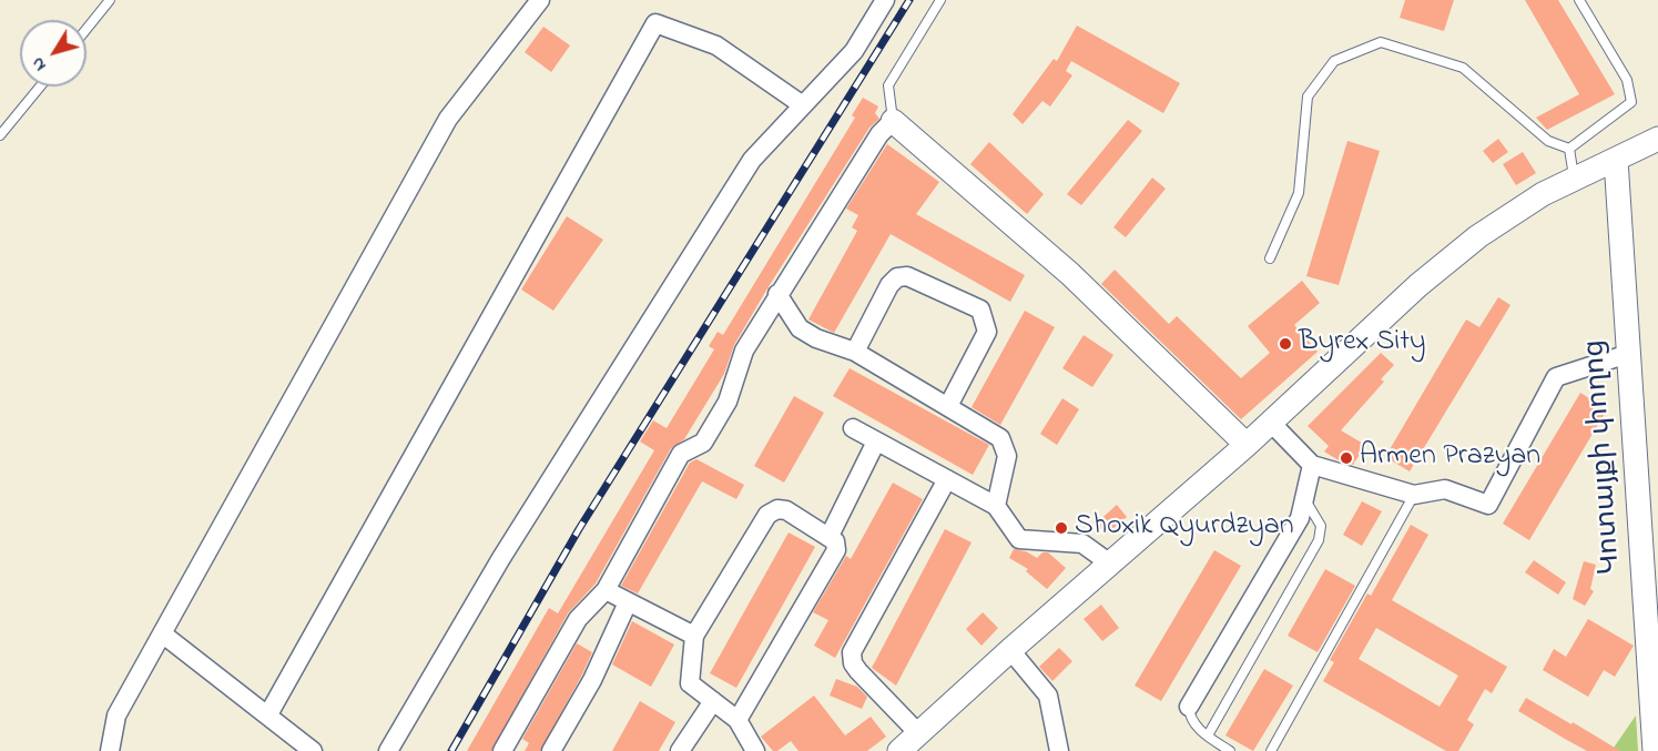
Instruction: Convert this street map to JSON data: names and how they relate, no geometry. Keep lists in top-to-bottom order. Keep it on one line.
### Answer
{"streets":{"street":["Կոտայքի փողոց"]},"places":["Byrex Sity","Armen Prazyan","Shoxik Qyurdzyan"],"north":"bottom left"}
